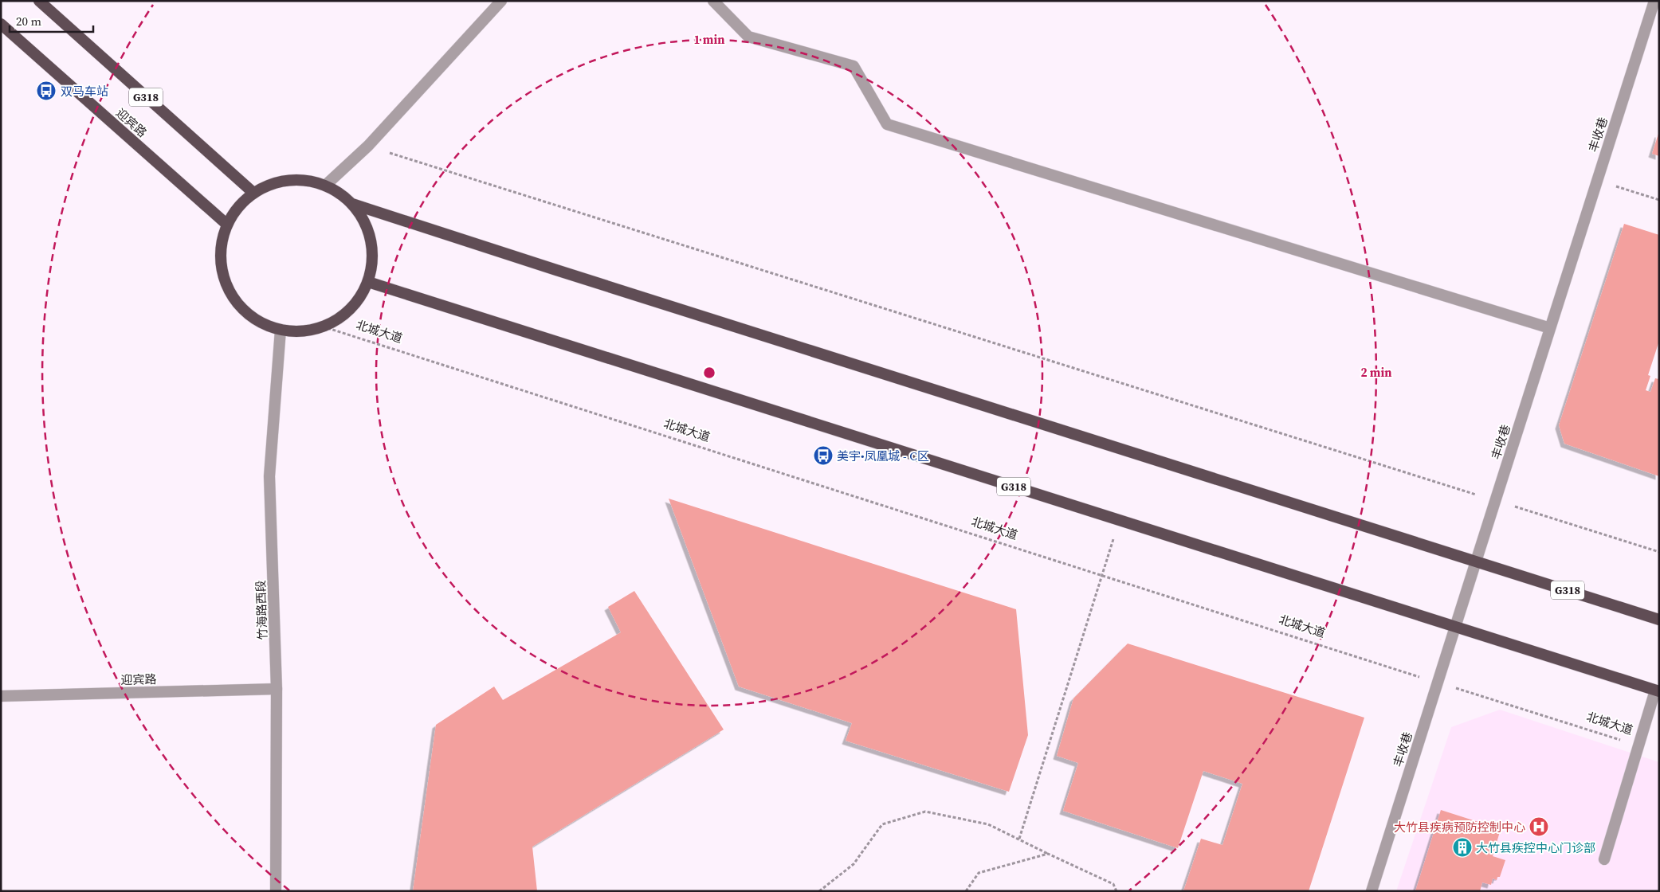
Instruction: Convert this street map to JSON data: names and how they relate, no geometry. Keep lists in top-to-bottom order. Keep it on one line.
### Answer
{"streets":{"highway":["G318","迎宾路"],"street":["丰收巷","竹海路西段"],"path":["北城大道"]},"crossings":[["G318","丰收巷"],["迎宾路","竹海路西段"],["丰收巷","北城大道"]],"places":{"bus stop":["双马车站","美宇•凤凰城 - C区"],"hospital":["大竹县疾病预防控制中心"],"building":["大竹县疾控中心门诊部"]},"scale_bar":"20 m","rings":["1 min","2 min"]}
